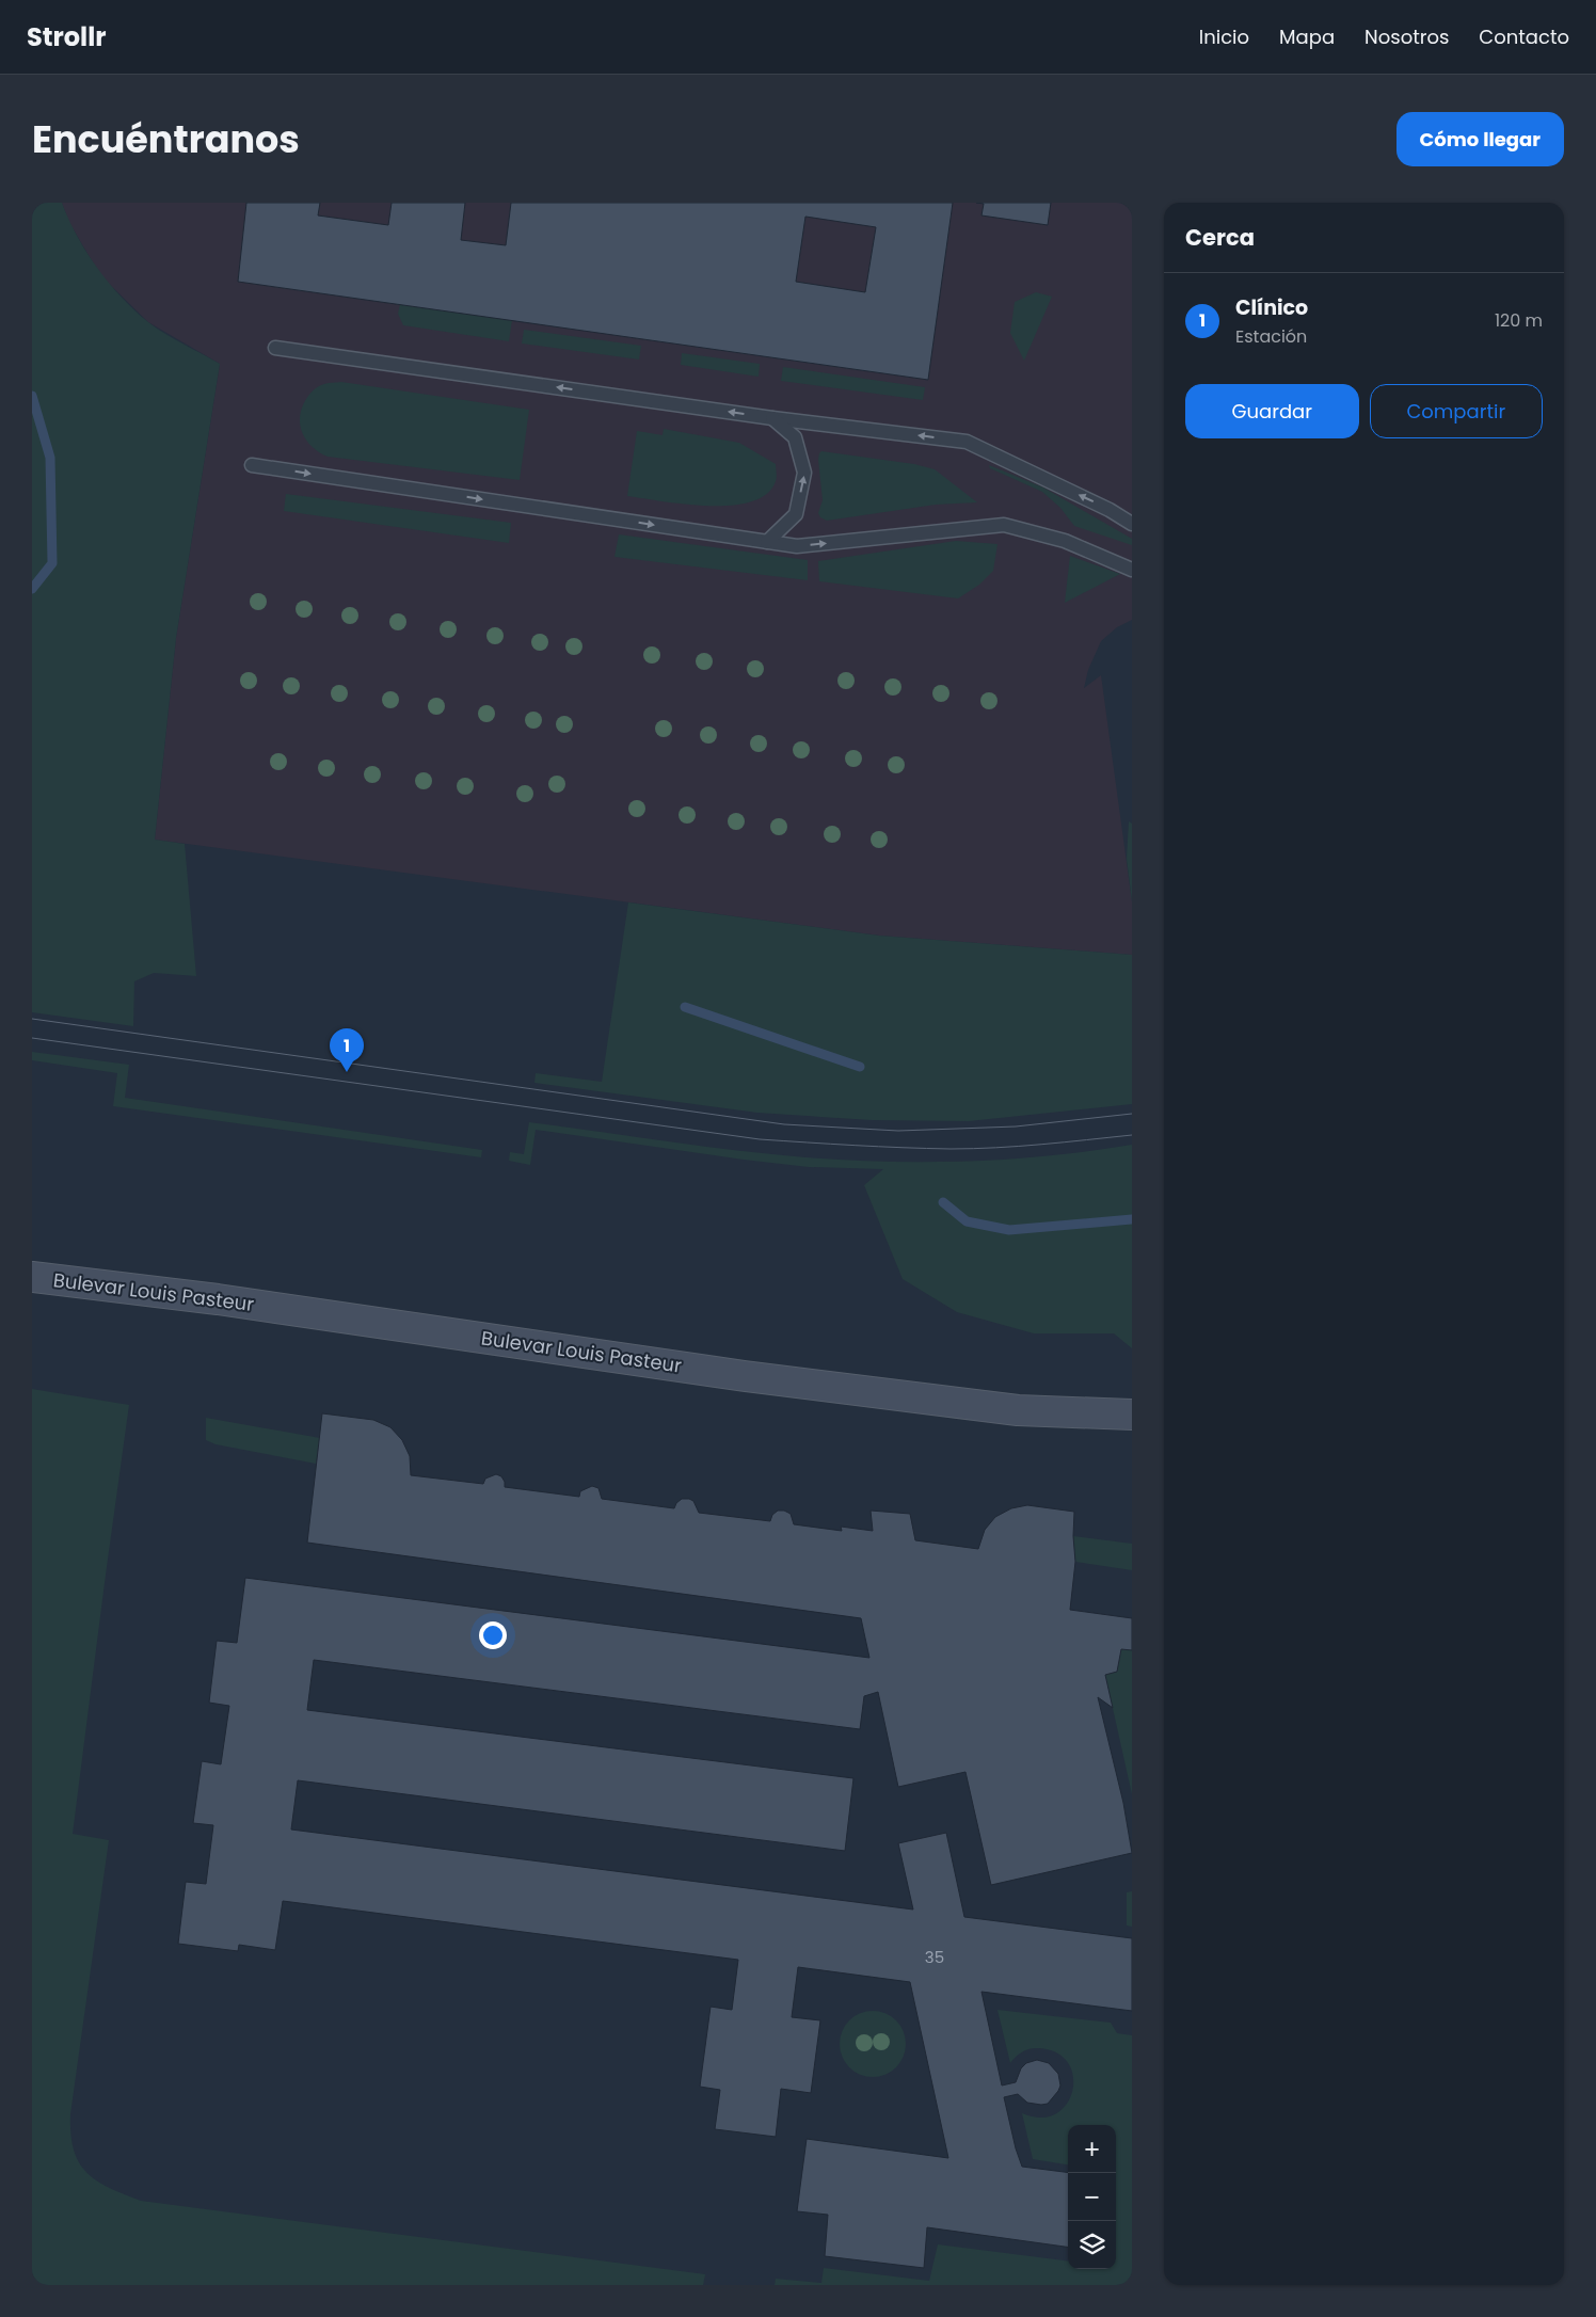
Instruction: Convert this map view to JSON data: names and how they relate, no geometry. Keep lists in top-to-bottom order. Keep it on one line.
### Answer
{"streets":{"street":["Bulevar Louis Pasteur"]},"house_numbers":["35"],"page":{"header":"Strollr","nav":["Inicio","Mapa","Nosotros","Contacto"],"title":"Encuéntranos","buttons":["Cómo llegar",["Guardar","Compartir"]],"heading":"Cerca","list":[{"mark":"1","name":"Clínico","note":"Estación","value":"120 m"}],"pins":"1","map_buttons":["+","−"]}}
